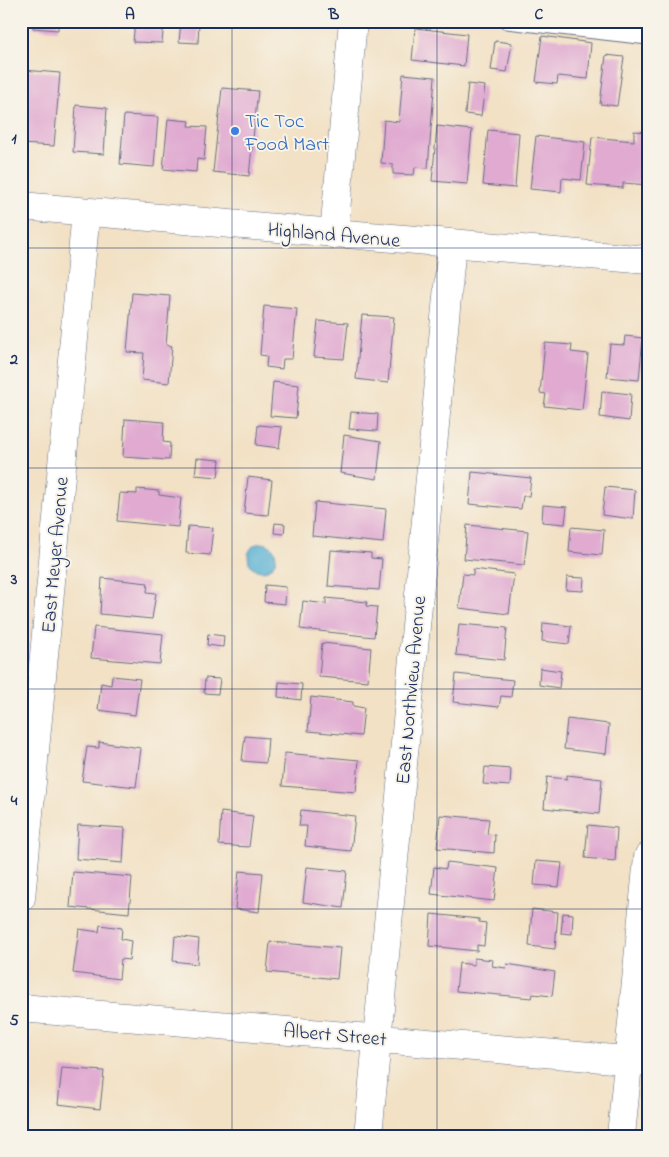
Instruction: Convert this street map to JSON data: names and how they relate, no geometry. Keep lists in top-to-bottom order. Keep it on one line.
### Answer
{"streets":{"street":["Highland Avenue","East Meyer Avenue","East Northview Avenue","Albert Street"]},"crossings":[["Highland Avenue","East Meyer Avenue"],["Highland Avenue","East Northview Avenue"],["East Northview Avenue","Albert Street"]],"places":["Tic Toc Food Mart"],"grid":{"columns":["A","B","C"],"rows":["1","2","3","4","5"]}}
